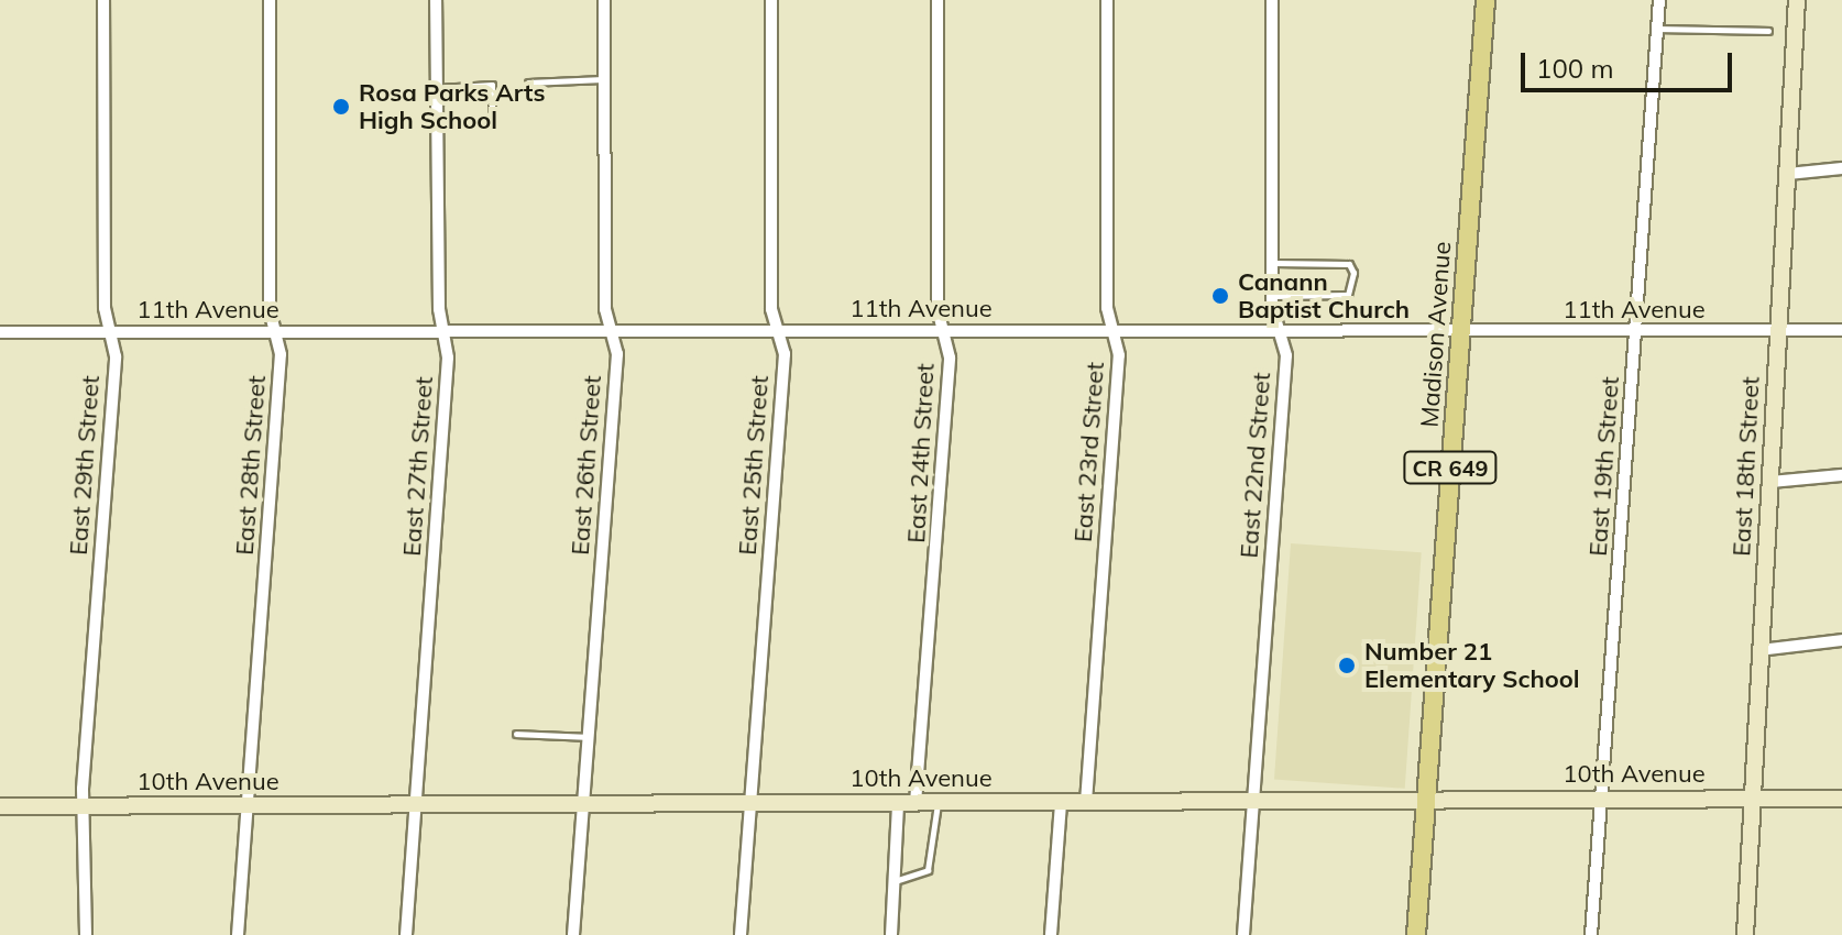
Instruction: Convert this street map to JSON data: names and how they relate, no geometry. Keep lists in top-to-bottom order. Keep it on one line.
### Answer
{"streets":{"main road":["Madison Avenue","East 18th Street","CR 649","10th Avenue"],"street":["11th Avenue","East 23rd Street","East 24th Street","East 29th Street","East 28th Street","East 26th Street","East 25th Street","East 22nd Street","East 27th Street","East 19th Street"]},"crossings":[["11th Avenue","Madison Avenue"],["11th Avenue","East 23rd Street"],["11th Avenue","East 24th Street"],["11th Avenue","East 29th Street"],["11th Avenue","East 28th Street"],["11th Avenue","East 26th Street"],["11th Avenue","East 25th Street"],["11th Avenue","East 22nd Street"],["11th Avenue","East 27th Street"],["11th Avenue","East 19th Street"],["11th Avenue","East 18th Street"],["Madison Avenue","10th Avenue"],["East 23rd Street","10th Avenue"],["East 24th Street","10th Avenue"],["East 29th Street","10th Avenue"],["East 28th Street","10th Avenue"],["East 26th Street","10th Avenue"],["East 25th Street","10th Avenue"],["East 22nd Street","10th Avenue"],["East 27th Street","10th Avenue"],["East 19th Street","10th Avenue"],["East 18th Street","10th Avenue"]],"places":["Rosa Parks Arts High School","Canann Baptist Church","Number 21 Elementary School"],"scale_bar":"100 m"}
